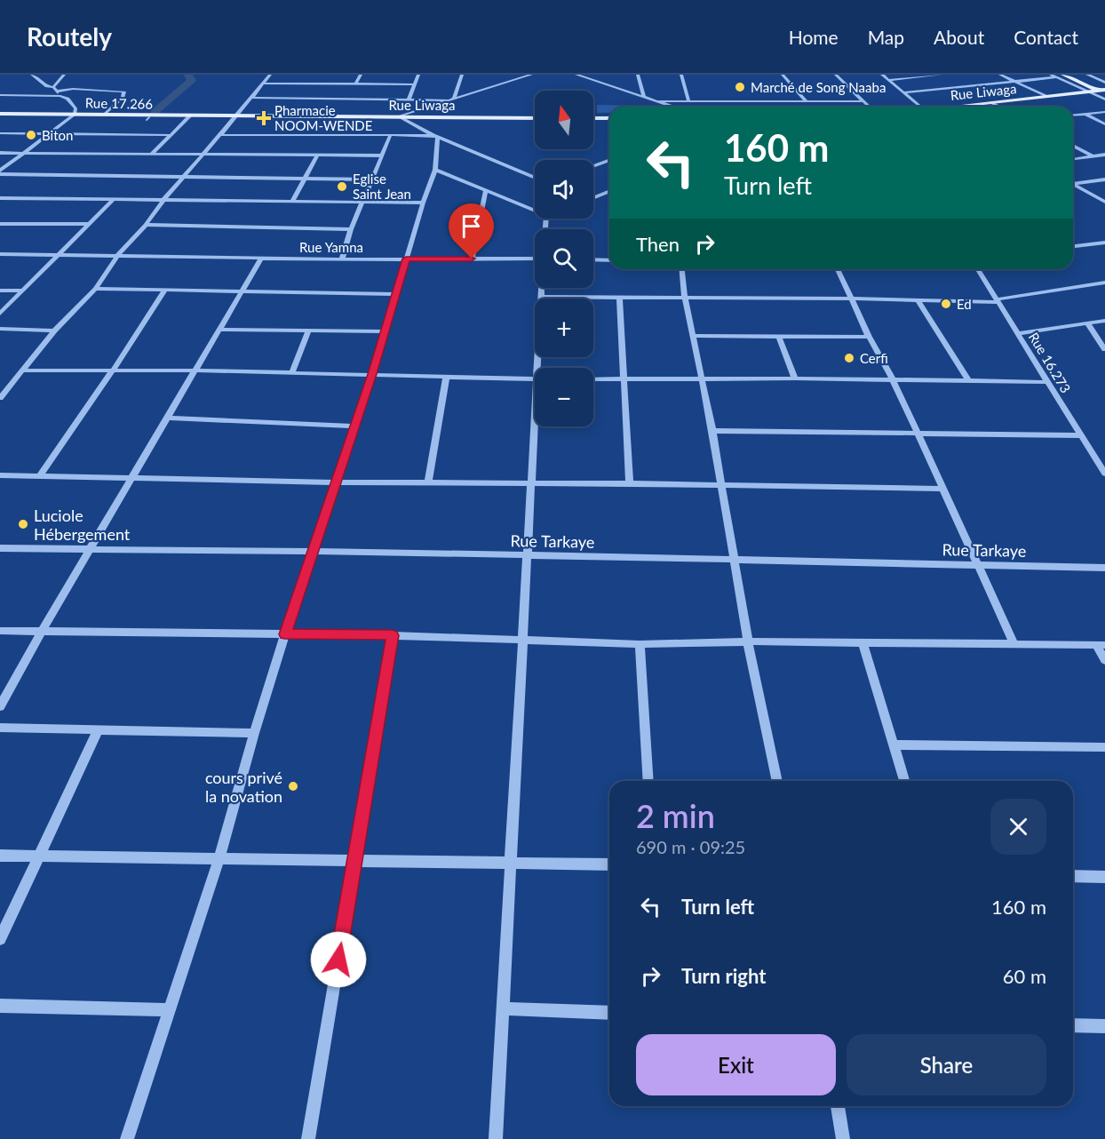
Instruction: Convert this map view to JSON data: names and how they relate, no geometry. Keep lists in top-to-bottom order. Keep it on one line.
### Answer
{"streets":{"main road":["Rue Liwaga","Rue 17.266"],"street":["Rue Yamna","Rue 16.273","Rue Tarkaye"]},"crossings":[["Rue Liwaga","Rue 17.266"]],"places":{"other":["Marché de Song Naaba","Biton","Eglise Saint Jean","Ed","Cerfi","Luciole Hébergement","cours privé la novation"],"health":["Pharmacie NOOM-WENDE"]},"north":"top","page":{"header":"Routely","nav":["Home","Map","About","Contact"],"map_buttons":["+","−"],"turn":["160 m","Turn left"],"then":"Then","heading":["2 min","690 m · 09:25"],"list":[{"name":"Turn left","value":"160 m"},{"name":"Turn right","value":"60 m"}],"buttons":["Exit","Share"]}}
